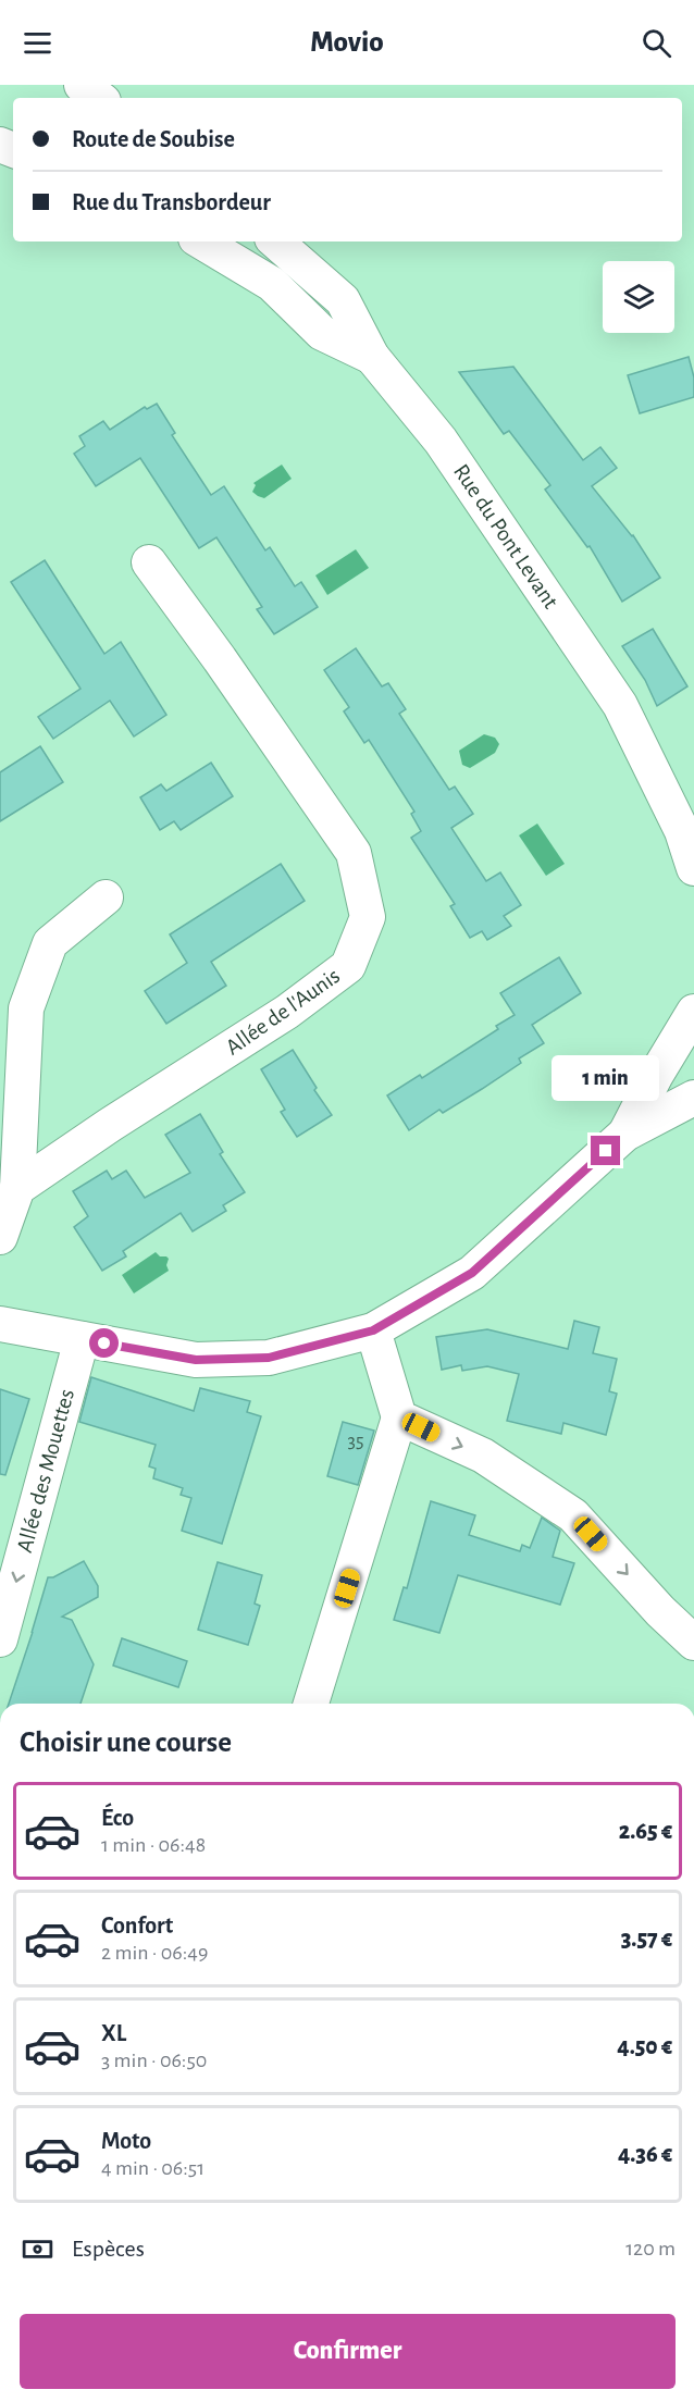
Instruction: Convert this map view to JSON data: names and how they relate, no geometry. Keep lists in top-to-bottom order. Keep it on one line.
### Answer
{"streets":{"street":["Rue du Pont Levant","Allée de l'Aunis","Allée des Mouettes"]},"one_way":["Allée des Mouettes"],"house_numbers":["35"],"page":{"header":"Movio","banner":["Route de Soubise","Rue du Transbordeur"],"bubble":"1 min","heading":"Choisir une course","list":[{"name":"Éco","note":"1 min · 06:48","value":"2.65 €"},{"name":"Confort","note":"2 min · 06:49","value":"3.57 €"},{"name":"XL","note":"3 min · 06:50","value":"4.50 €"},{"name":"Moto","note":"4 min · 06:51","value":"4.36 €"}],"pay":["Espèces","120 m"],"buttons":"Confirmer"}}
